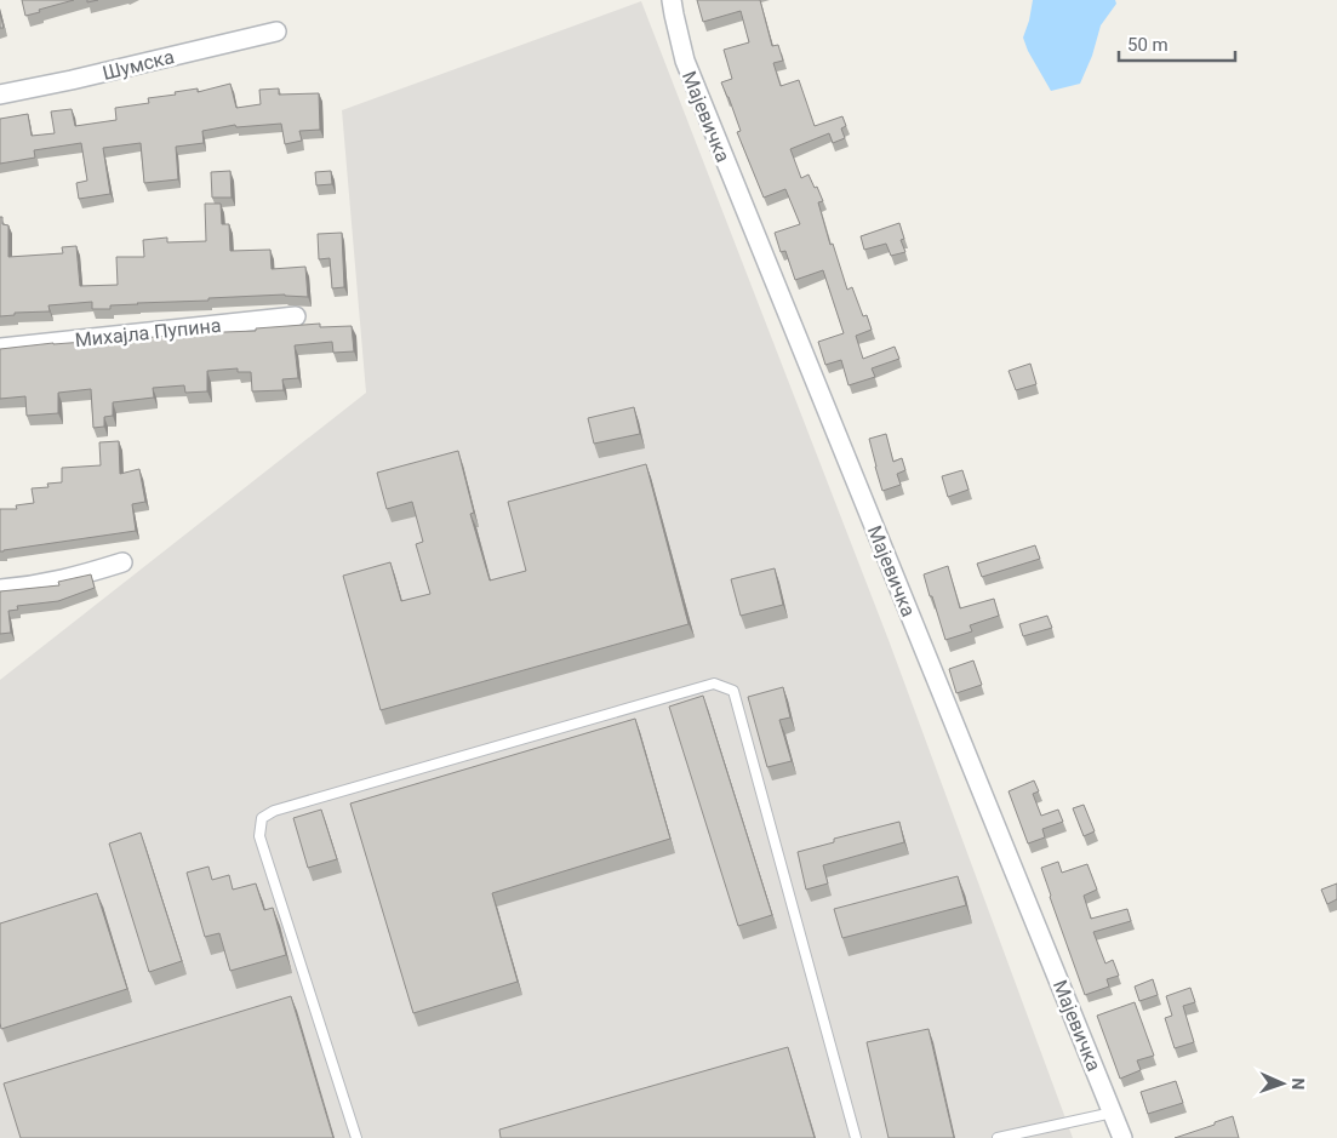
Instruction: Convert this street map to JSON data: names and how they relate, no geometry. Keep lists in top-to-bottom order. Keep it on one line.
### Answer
{"streets":{"street":["Шумска","Мајевичка","Михајла Пупина"]},"scale_bar":"50 m","north":"right"}
